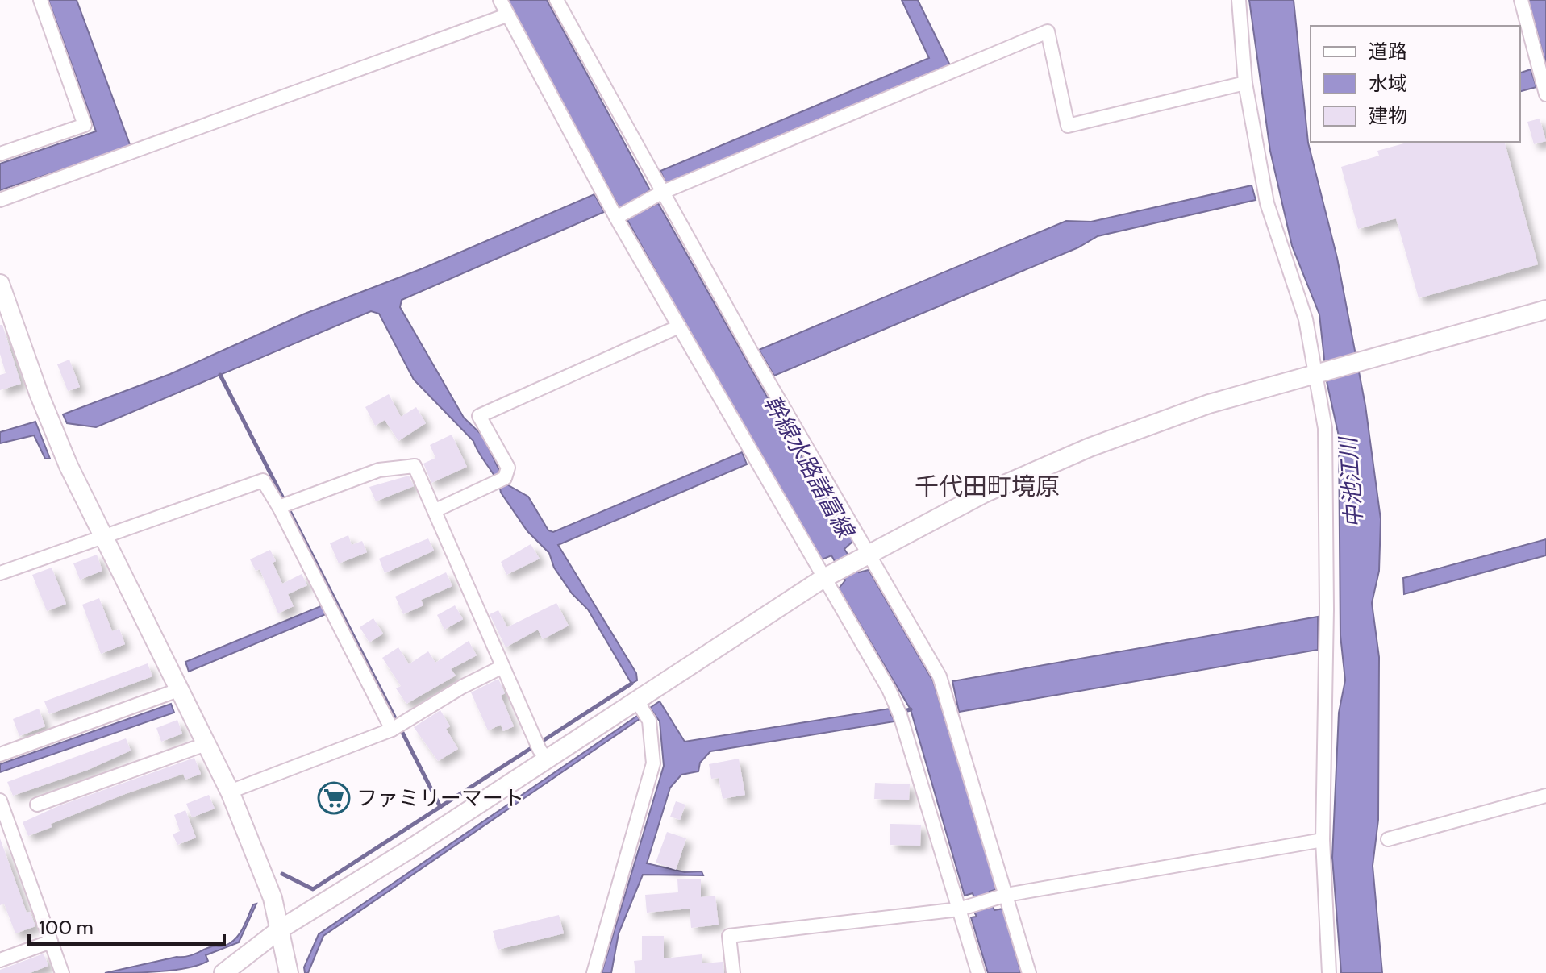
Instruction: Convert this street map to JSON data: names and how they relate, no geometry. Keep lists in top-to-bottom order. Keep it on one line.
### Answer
{"districts":["千代田町境原"],"water":["幹線水路諸富線","中池江川"],"places":{"supermarket":["ファミリーマート"]},"legend":["道路","水域","建物"],"scale_bar":"100 m"}
